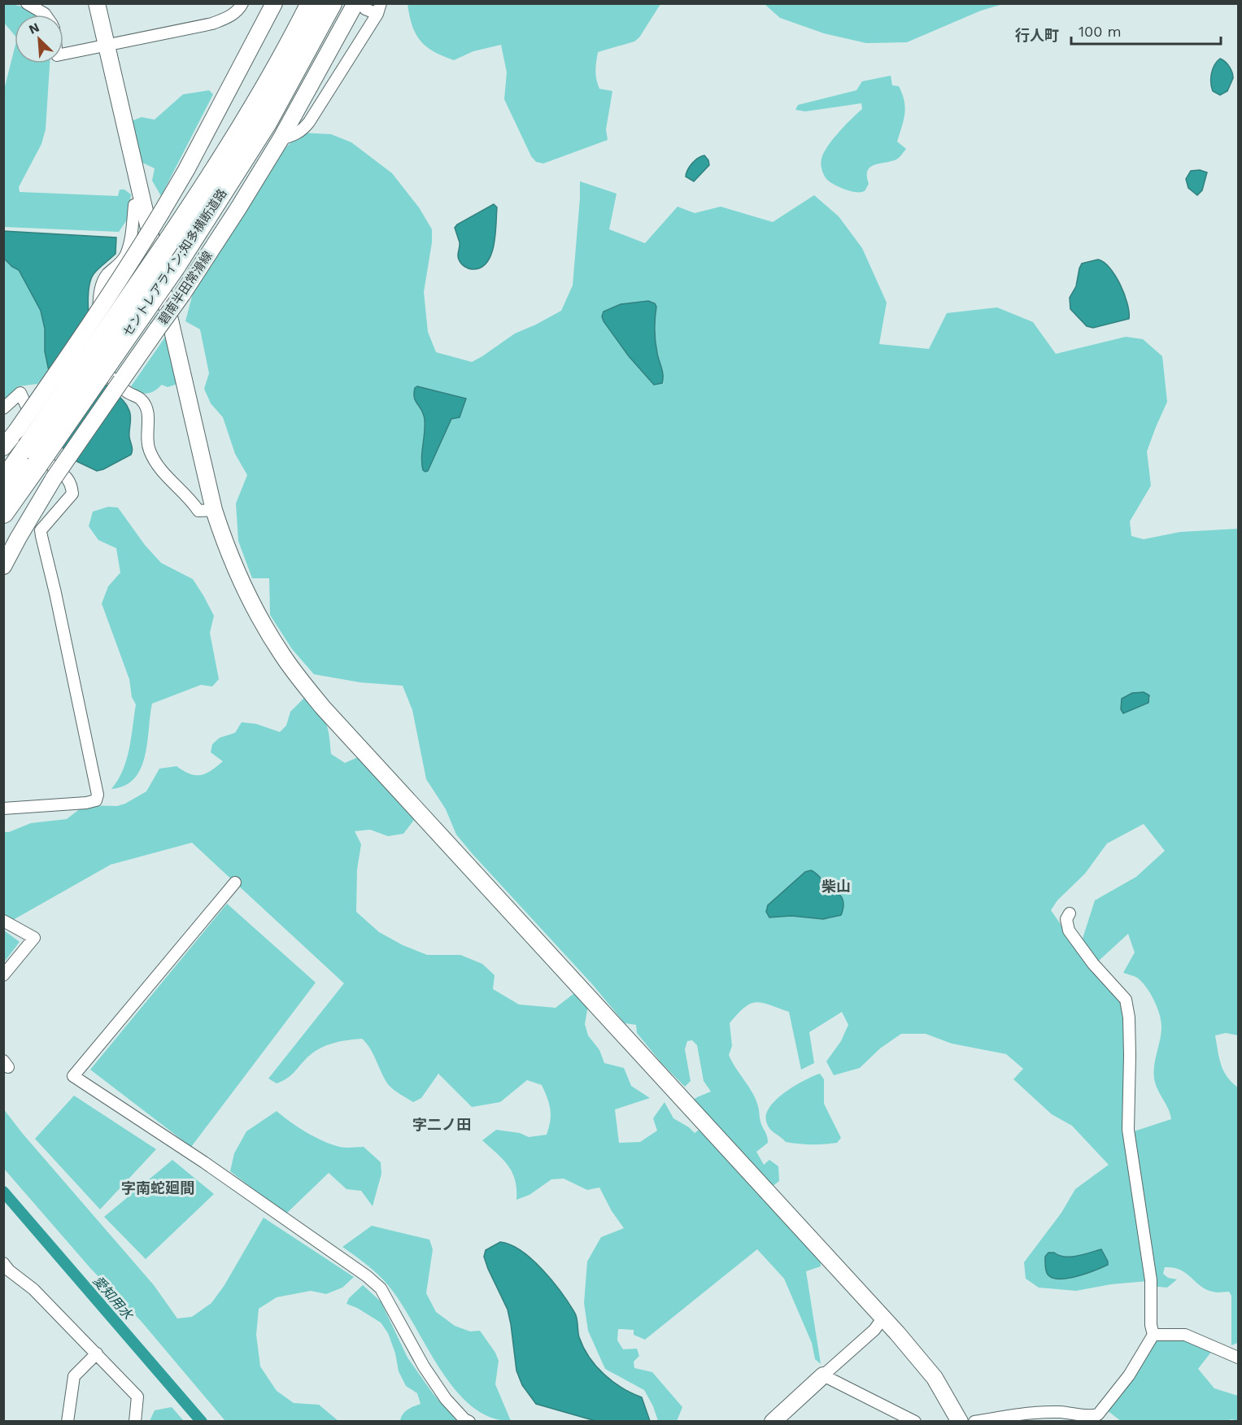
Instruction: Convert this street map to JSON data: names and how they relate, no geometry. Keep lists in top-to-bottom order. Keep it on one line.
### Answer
{"streets":{"highway":["セントレアライン;知多横断道路"],"street":["碧南半田常滑線"]},"districts":["行人町","柴山","字二ノ田","字南蛇廻間"],"water":["愛知用水"],"scale_bar":"100 m","north":"top left"}
